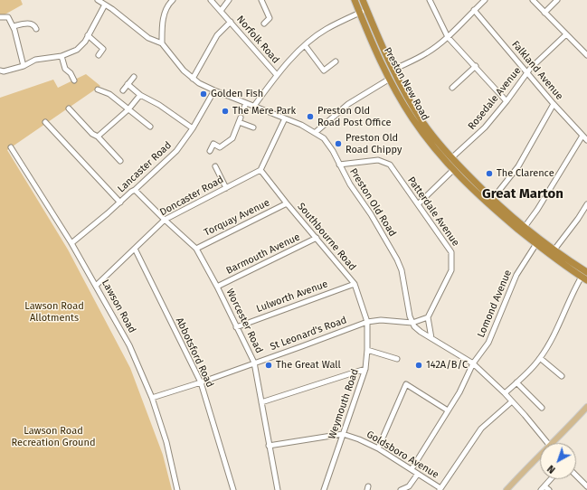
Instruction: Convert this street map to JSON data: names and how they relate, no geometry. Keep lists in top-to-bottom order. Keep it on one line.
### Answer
{"streets":{"highway":["Preston New Road"],"street":["Norfolk Road","Falkland Avenue","Rosedale Avenue","Lancaster Road","Doncaster Road","Preston Old Road","Patterdale Avenue","Torquay Avenue","Southbourne Road","Barmouth Avenue","Lulworth Avenue","Lomond Avenue","Lawson Road","Worcester Road","St Leonard's Road","Abbotsford Road","Weymouth Road","Goldsboro Avenue"]},"crossings":[["Falkland Avenue","Rosedale Avenue"],["Preston New Road","Rosedale Avenue"],["Preston New Road","Lomond Avenue"],["Lancaster Road","Preston Old Road"],["Lancaster Road","Lawson Road"],["Lancaster Road","Worcester Road"],["Doncaster Road","Southbourne Road"],["Doncaster Road","Lawson Road"],["Doncaster Road","Worcester Road"],["Doncaster Road","Abbotsford Road"],["Preston Old Road","Patterdale Avenue"],["Preston Old Road","St Leonard's Road"],["Torquay Avenue","Southbourne Road"],["Torquay Avenue","Worcester Road"],["Southbourne Road","Barmouth Avenue"],["Southbourne Road","Lulworth Avenue"],["Southbourne Road","St Leonard's Road"],["Southbourne Road","Weymouth Road"],["Barmouth Avenue","Worcester Road"],["Lulworth Avenue","Worcester Road"],["Lomond Avenue","Goldsboro Avenue"],["Lawson Road","St Leonard's Road"],["Worcester Road","St Leonard's Road"],["Worcester Road","Goldsboro Avenue"],["St Leonard's Road","Abbotsford Road"],["St Leonard's Road","Weymouth Road"],["Weymouth Road","Goldsboro Avenue"]],"districts":["Great Marton"],"parks":["Lawson Road Allotments","Lawson Road Recreation Ground"],"places":["Golden Fish","The Mere Park","Preston Old Road Post Office","Preston Old Road Chippy","The Clarence","The Great Wall","142A/B/C"],"north":"bottom left"}
